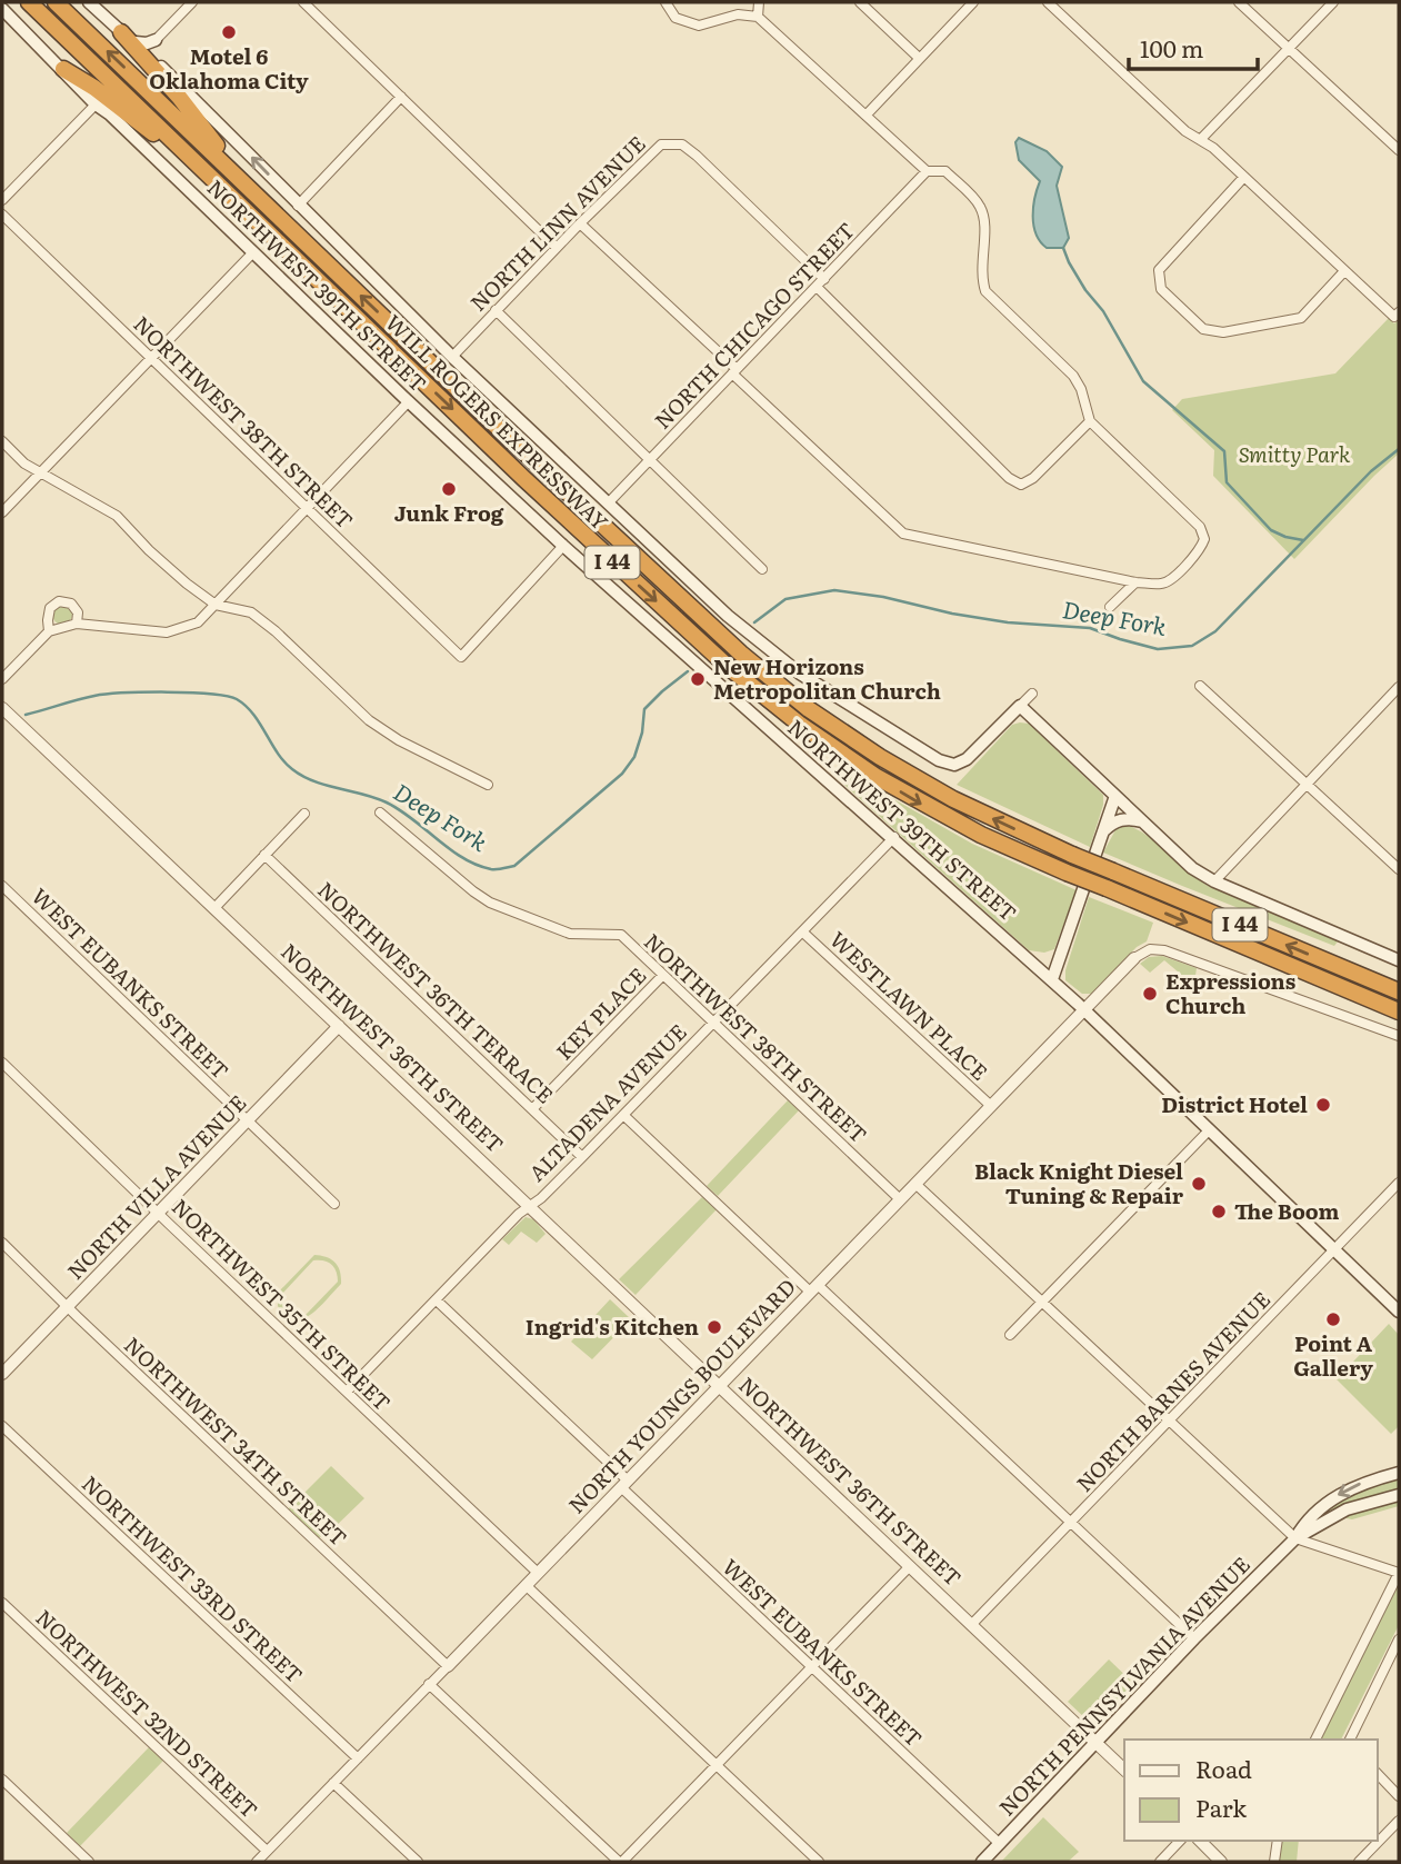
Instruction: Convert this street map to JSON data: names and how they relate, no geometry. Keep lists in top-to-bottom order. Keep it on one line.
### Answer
{"streets":{"highway":["WILL ROGERS EXPRESSWAY","I 44"],"main road":["NORTHWEST 39TH STREET","NORTH PENNSYLVANIA AVENUE"],"street":["NORTH LINN AVENUE","NORTH CHICAGO STREET","NORTHWEST 38TH STREET","WEST EUBANKS STREET","NORTHWEST 36TH TERRACE","WESTLAWN PLACE","KEY PLACE","NORTHWEST 36TH STREET","ALTADENA AVENUE","NORTH VILLA AVENUE","NORTHWEST 35TH STREET","NORTH BARNES AVENUE","NORTH YOUNGS BOULEVARD","NORTHWEST 34TH STREET","NORTHWEST 33RD STREET","NORTHWEST 32ND STREET"]},"crossings":[["NORTH LINN AVENUE","NORTHWEST 39TH STREET"],["NORTH LINN AVENUE","NORTH CHICAGO STREET"],["NORTHWEST 39TH STREET","NORTH CHICAGO STREET"],["NORTHWEST 39TH STREET","NORTHWEST 38TH STREET"],["NORTHWEST 39TH STREET","ALTADENA AVENUE"],["NORTHWEST 39TH STREET","NORTH BARNES AVENUE"],["NORTHWEST 39TH STREET","NORTH YOUNGS BOULEVARD"],["NORTHWEST 38TH STREET","KEY PLACE"],["NORTHWEST 38TH STREET","ALTADENA AVENUE"],["NORTHWEST 38TH STREET","NORTH YOUNGS BOULEVARD"],["WEST EUBANKS STREET","ALTADENA AVENUE"],["WEST EUBANKS STREET","NORTH VILLA AVENUE"],["WEST EUBANKS STREET","NORTH YOUNGS BOULEVARD"],["WEST EUBANKS STREET","NORTH PENNSYLVANIA AVENUE"],["NORTHWEST 36TH TERRACE","KEY PLACE"],["NORTHWEST 36TH TERRACE","ALTADENA AVENUE"],["WESTLAWN PLACE","ALTADENA AVENUE"],["WESTLAWN PLACE","NORTH YOUNGS BOULEVARD"],["NORTHWEST 36TH STREET","ALTADENA AVENUE"],["NORTHWEST 36TH STREET","NORTH VILLA AVENUE"],["NORTHWEST 36TH STREET","NORTH BARNES AVENUE"],["NORTHWEST 36TH STREET","NORTH YOUNGS BOULEVARD"],["NORTHWEST 36TH STREET","NORTH PENNSYLVANIA AVENUE"],["ALTADENA AVENUE","NORTHWEST 35TH STREET"],["NORTH VILLA AVENUE","NORTHWEST 35TH STREET"],["NORTH VILLA AVENUE","NORTHWEST 34TH STREET"],["NORTHWEST 35TH STREET","NORTH YOUNGS BOULEVARD"],["NORTH YOUNGS BOULEVARD","NORTHWEST 34TH STREET"],["NORTH YOUNGS BOULEVARD","NORTHWEST 33RD STREET"],["NORTH YOUNGS BOULEVARD","NORTHWEST 32ND STREET"]],"water":["Deep Fork"],"parks":["Smitty Park"],"places":["Motel 6 Oklahoma City","Junk Frog","New Horizons Metropolitan Church","Expressions Church","District Hotel","Black Knight Diesel Tuning & Repair","The Boom","Point A Gallery","Ingrid's Kitchen"],"legend":["Road","Park"],"scale_bar":"100 m"}
